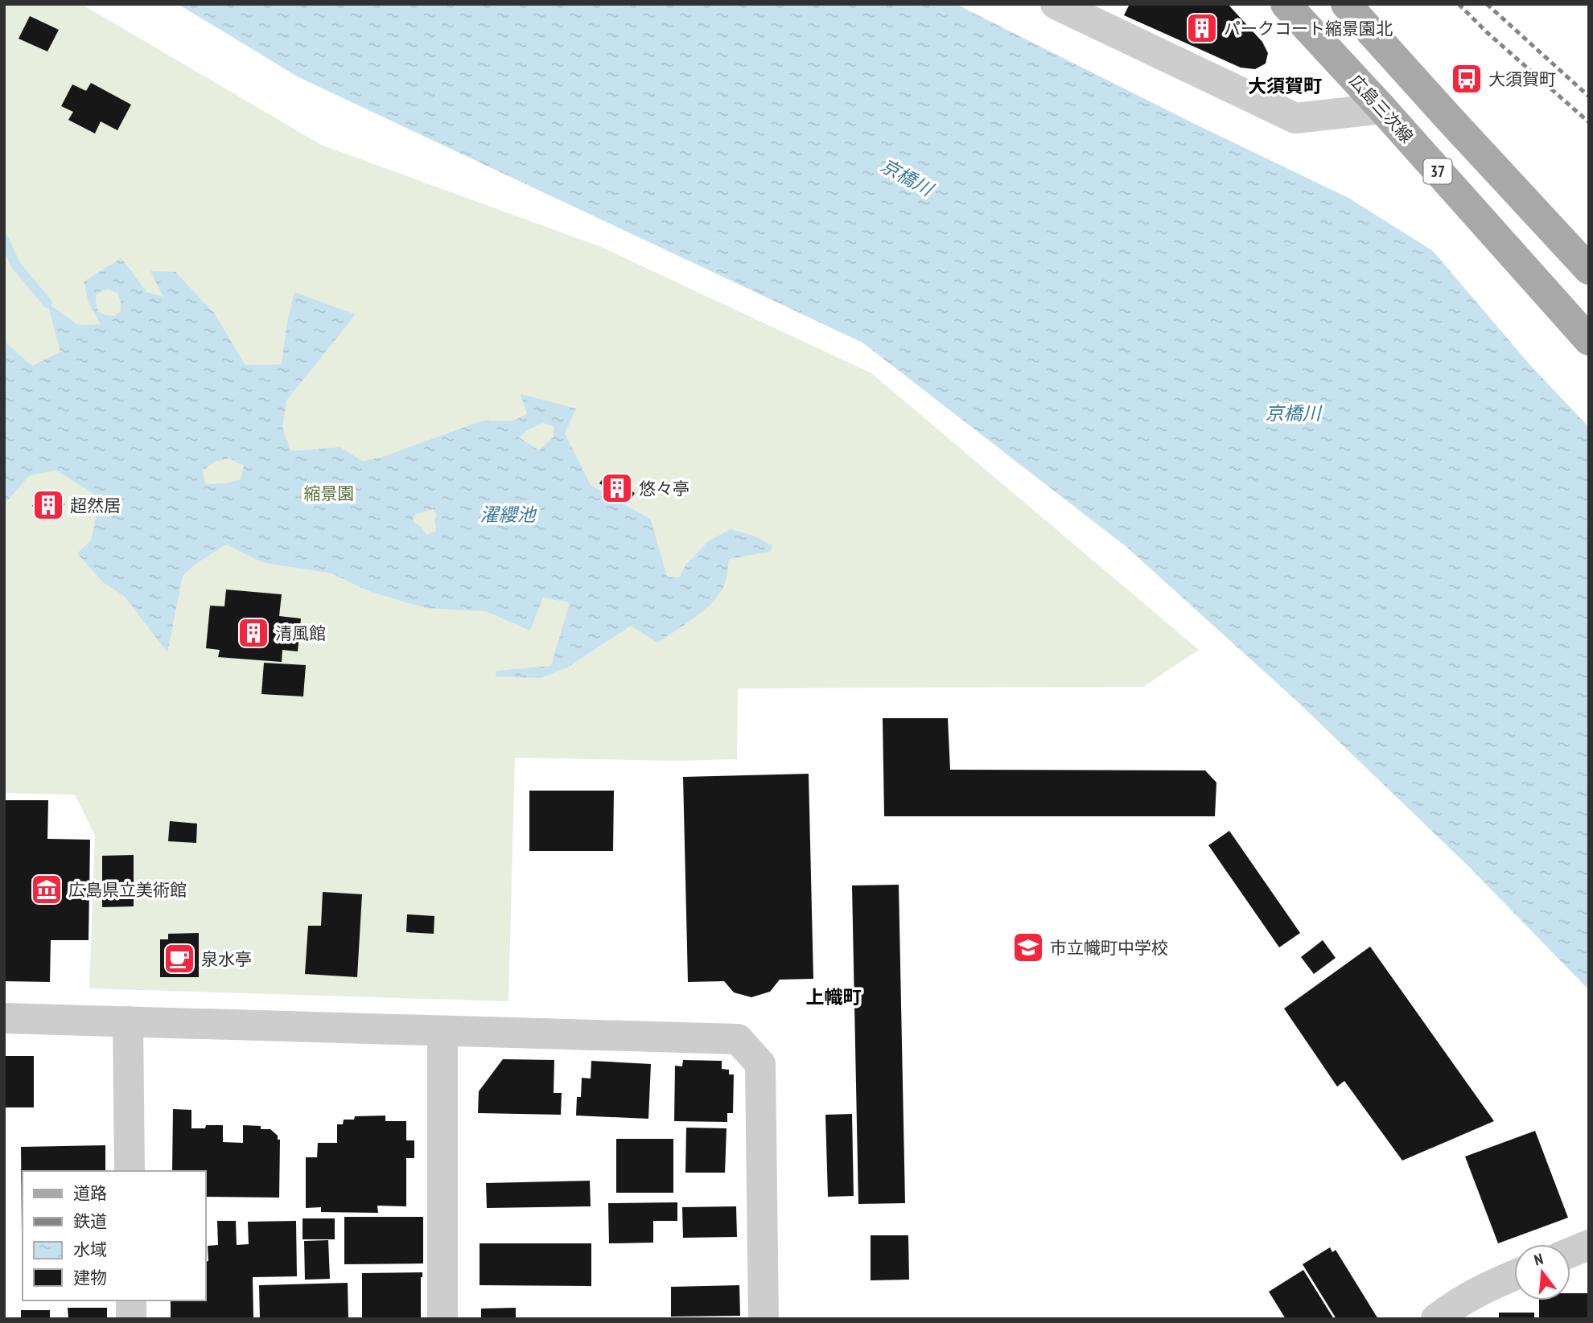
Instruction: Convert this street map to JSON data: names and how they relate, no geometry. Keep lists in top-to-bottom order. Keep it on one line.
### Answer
{"streets":{"main road":["広島三次線","37"]},"districts":["大須賀町","上幟町"],"water":["京橋川","濯纓池"],"parks":["縮景園"],"places":{"building":["パークコート縮景園北","悠々亭","超然居","清風館"],"bus stop":["大須賀町"],"museum":["広島県立美術館"],"school or university":["市立幟町中学校"],"cafe":["泉水亭"]},"legend":["道路","鉄道","水域","建物"],"north":"top"}
